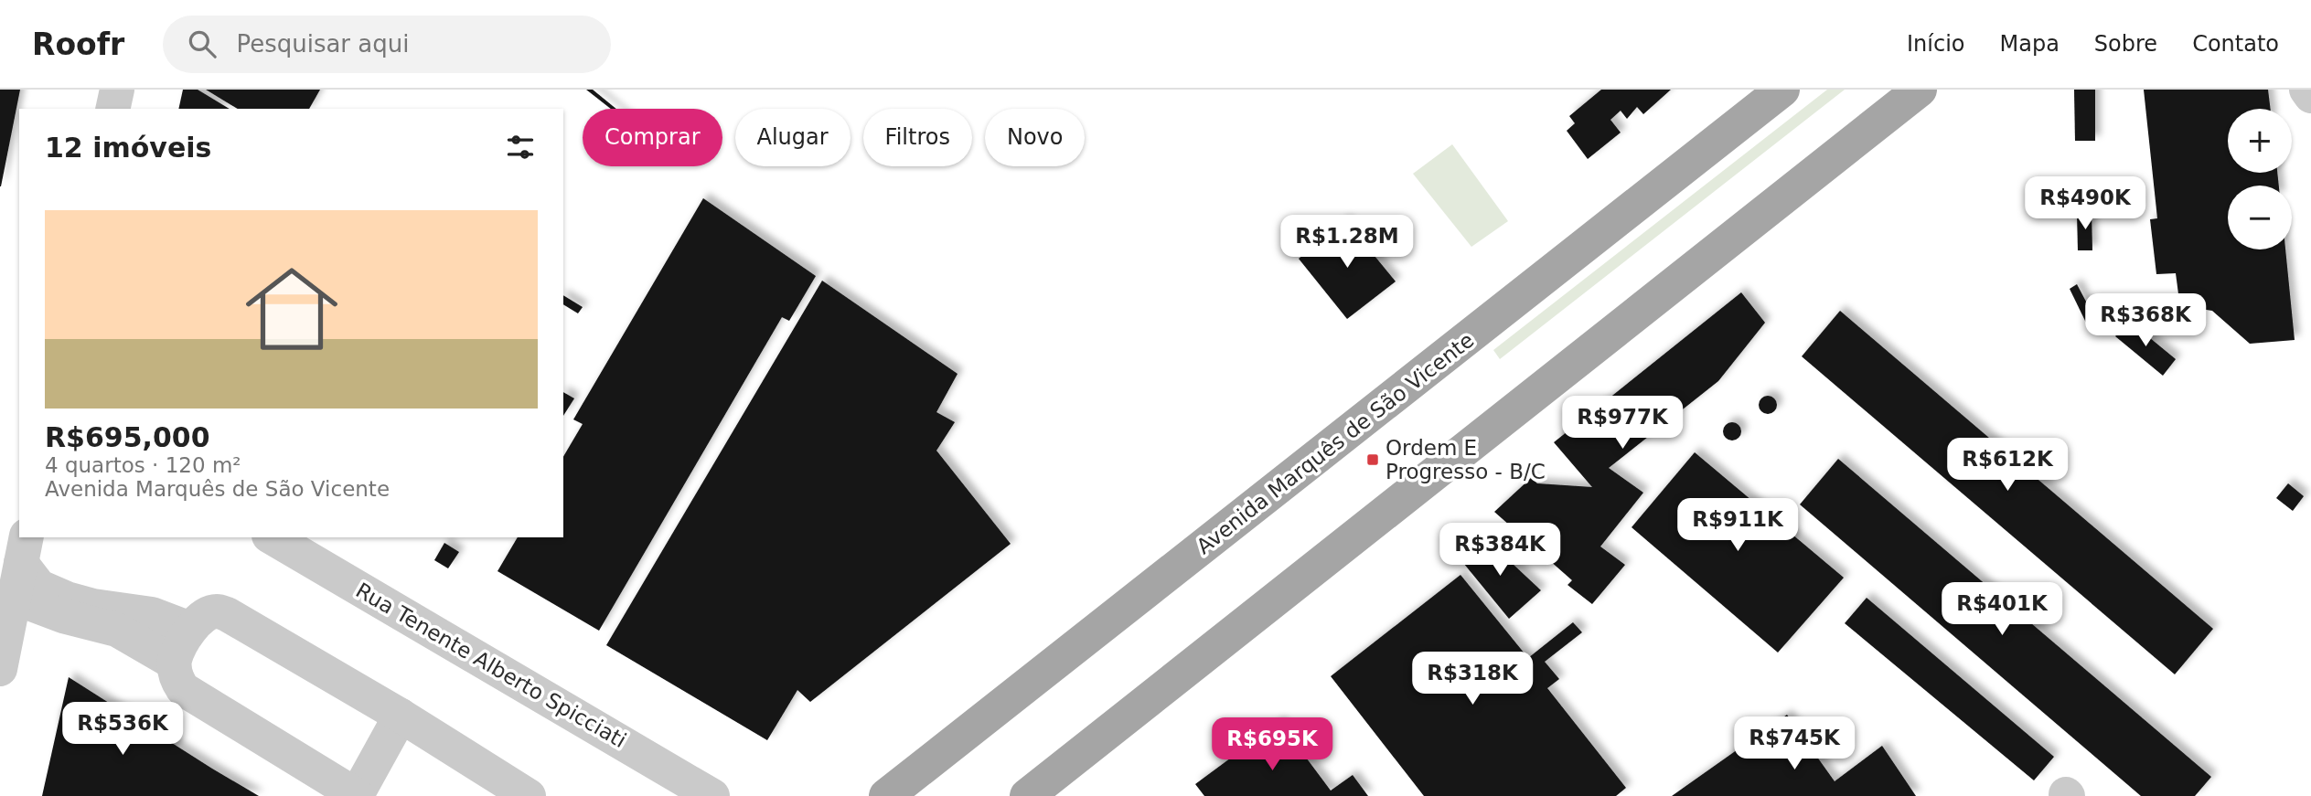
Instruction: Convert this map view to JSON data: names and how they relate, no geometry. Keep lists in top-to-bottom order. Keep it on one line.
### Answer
{"streets":{"main road":["Avenida Marquês de São Vicente"],"street":["Rua Tenente Alberto Spicciati"]},"places":{"transit":["Ordem E Progresso - B/C"]},"page":{"header":"Roofr","search":"Pesquisar aqui","nav":["Início","Mapa","Sobre","Contato"],"map_buttons":["+","−"],"chip":["Comprar","Alugar","Filtros","Novo"],"heading":"12 imóveis","price":["R$490K","R$1.28M","R$368K","R$977K","R$612K","R$911K","R$384K","R$401K","R$318K","R$536K","R$745K","R$695K"],"list":[{"name":"R$695,000","note":"4 quartos · 120 m² · Avenida Marquês de São Vicente"}]}}
